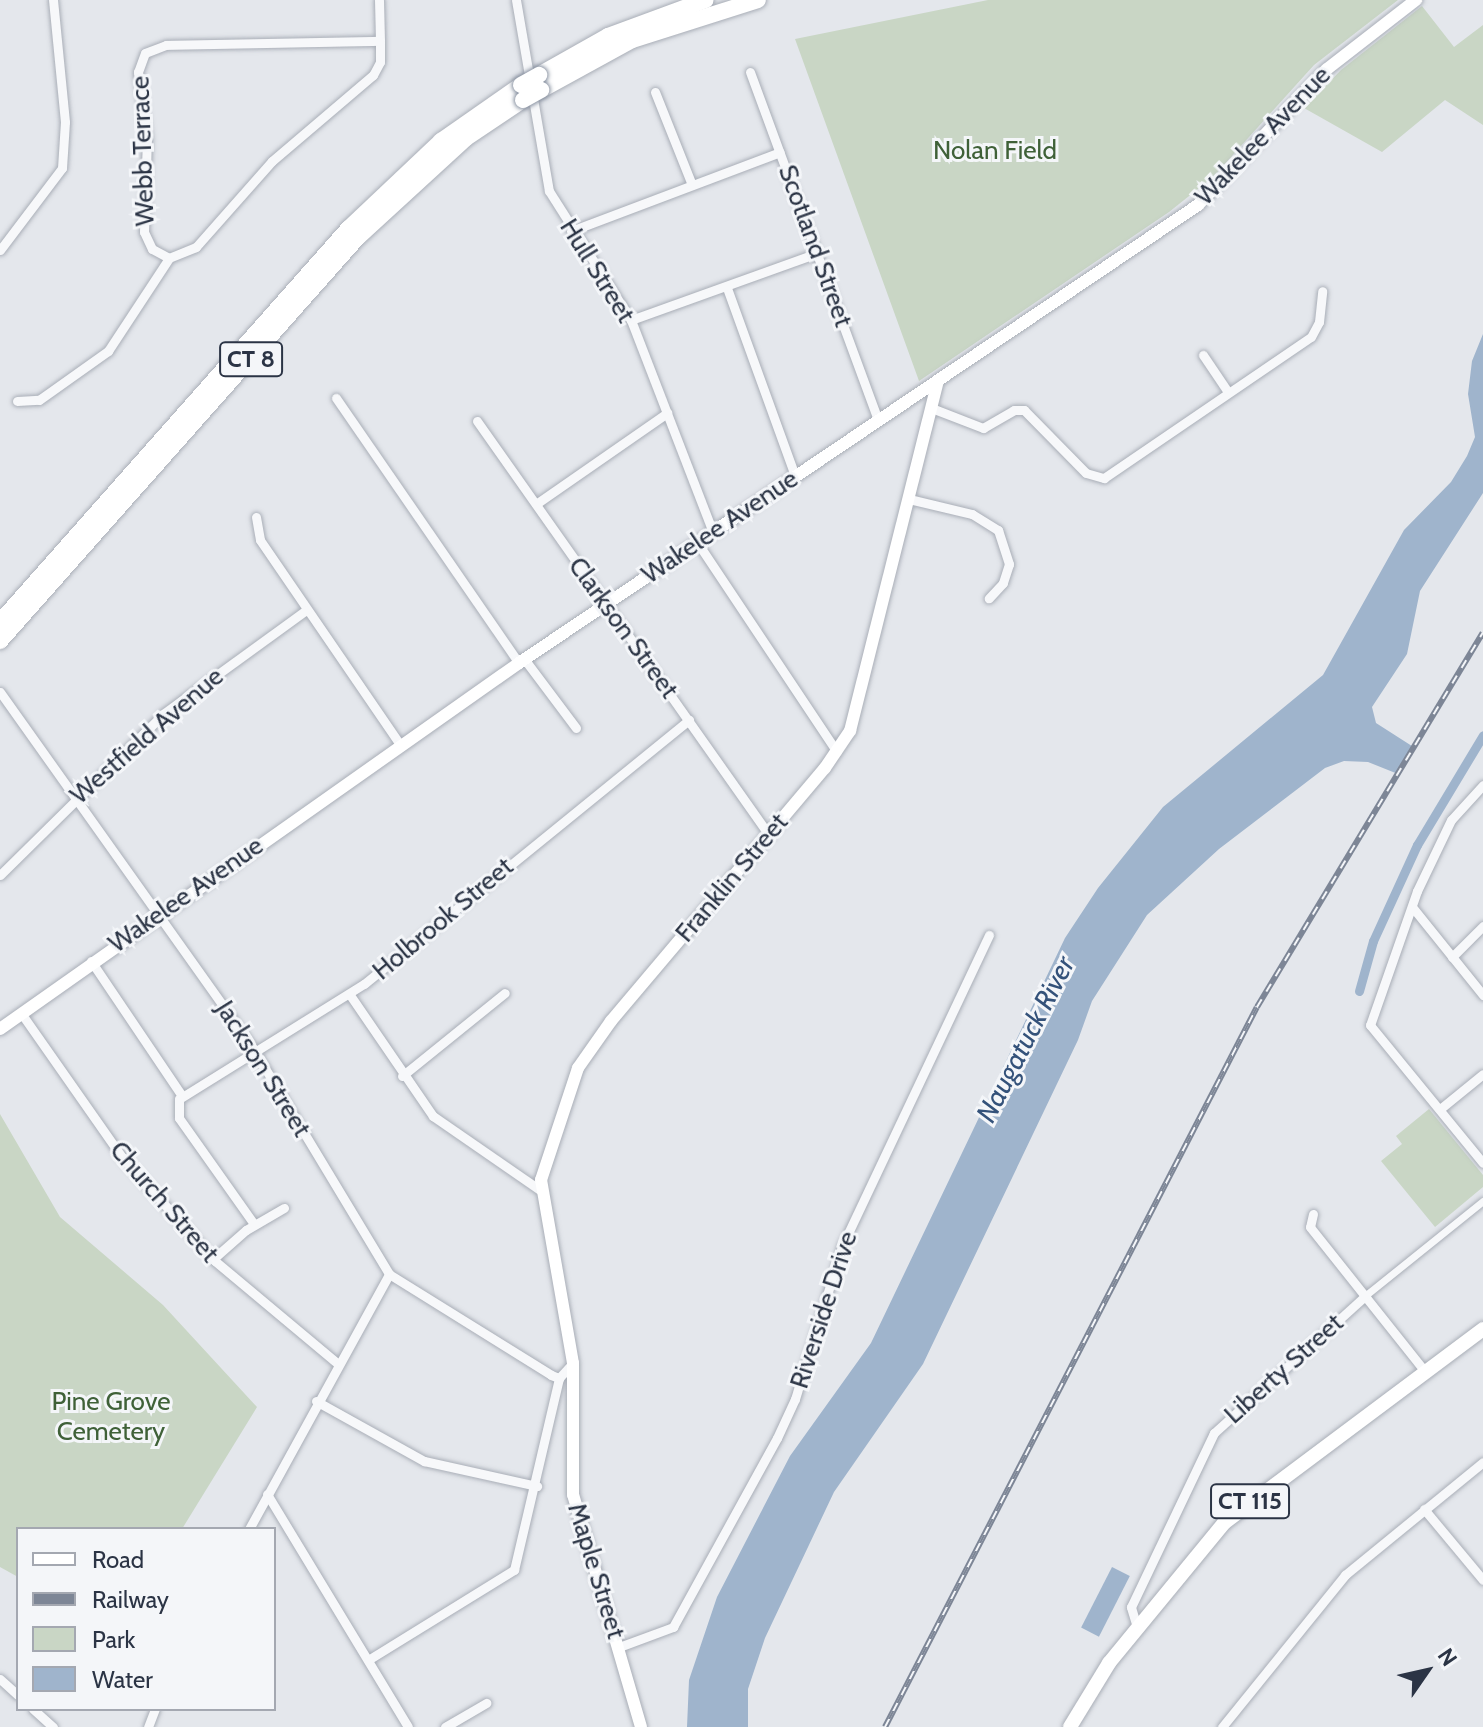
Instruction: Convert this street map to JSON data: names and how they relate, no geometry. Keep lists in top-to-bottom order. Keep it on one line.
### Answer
{"streets":{"highway":["CT 8"],"main road":["Wakelee Avenue","Franklin Street","CT 115","Maple Street"],"street":["Webb Terrace","Scotland Street","Hull Street","Clarkson Street","Westfield Avenue","Holbrook Street","Jackson Street","Church Street","Riverside Drive","Liberty Street"]},"crossings":[["Wakelee Avenue","Scotland Street"],["Wakelee Avenue","Hull Street"],["Wakelee Avenue","Clarkson Street"],["Wakelee Avenue","Franklin Street"],["Wakelee Avenue","Jackson Street"],["Wakelee Avenue","Church Street"],["Clarkson Street","Franklin Street"],["Clarkson Street","Holbrook Street"],["Westfield Avenue","Jackson Street"],["Holbrook Street","Jackson Street"],["Riverside Drive","Maple Street"],["Liberty Street","CT 115"]],"water":["Naugatuck River"],"parks":["Nolan Field","Pine Grove Cemetery"],"legend":["Road","Railway","Park","Water"],"north":"top right"}
